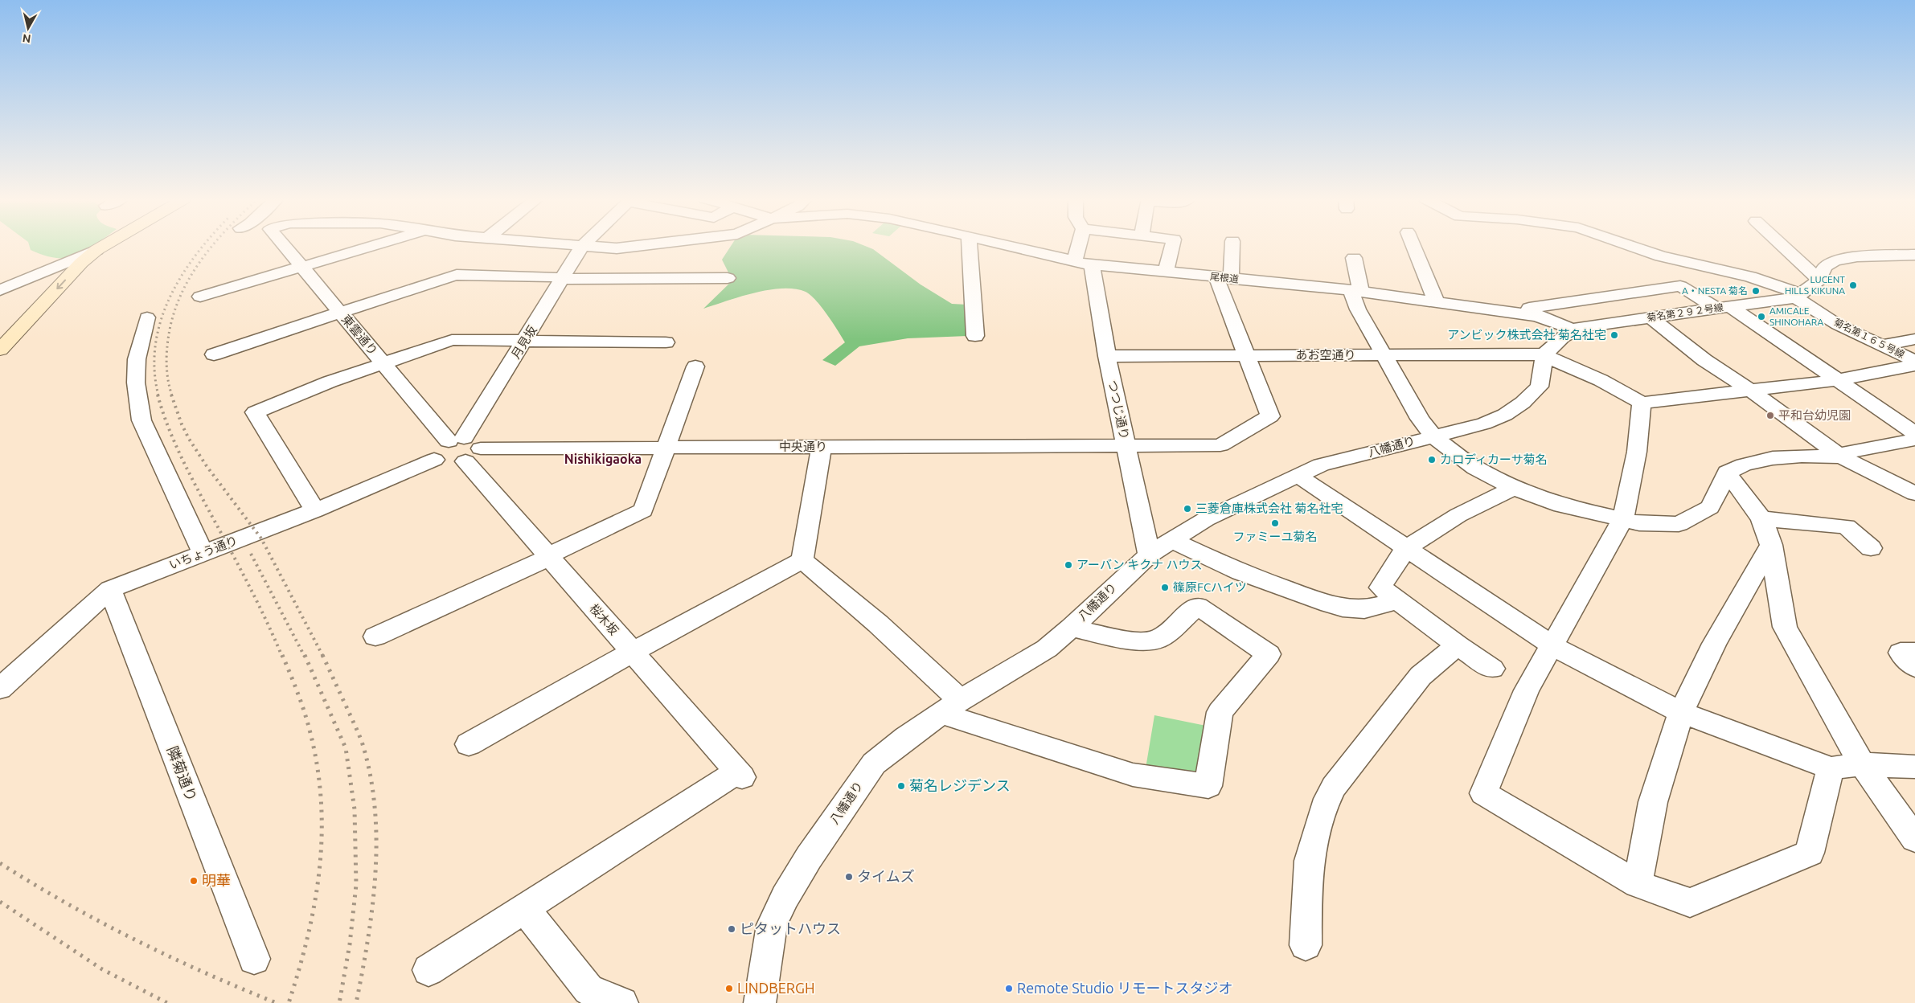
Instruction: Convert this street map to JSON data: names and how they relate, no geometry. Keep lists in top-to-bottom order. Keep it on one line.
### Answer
{"streets":{"street":["尾根道","菊名第２９２号線","東雲通り","菊名第１６５号線","月見坂","あお空通り","つつじ通り","中央通り","八幡通り","いちょう通り","桜木坂","隣菊通り"]},"crossings":[["尾根道","菊名第２９２号線"],["尾根道","月見坂"],["尾根道","つつじ通り"],["菊名第２９２号線","菊名第１６５号線"],["東雲通り","月見坂"],["東雲通り","桜木坂"],["月見坂","中央通り"],["月見坂","いちょう通り"],["月見坂","桜木坂"],["あお空通り","つつじ通り"],["あお空通り","中央通り"],["あお空通り","八幡通り"],["つつじ通り","中央通り"],["つつじ通り","八幡通り"],["中央通り","いちょう通り"],["中央通り","桜木坂"],["いちょう通り","隣菊通り"]],"districts":["Nishikigaoka"],"places":["LUCENT HILLS KIKUNA","A・NESTA 菊名","AMICALE SHINOHARA","アンビック株式会社 菊名社宅","平和台幼児園","カロディカーサ菊名","三菱倉庫株式会社 菊名社宅","ファミーユ菊名","アーバン キクナ ハウス","篠原FCハイツ","菊名レジデンス","タイムズ","明華","ピタットハウス","LINDBERGH","Remote Studio リモートスタジオ"],"north":"bottom"}
